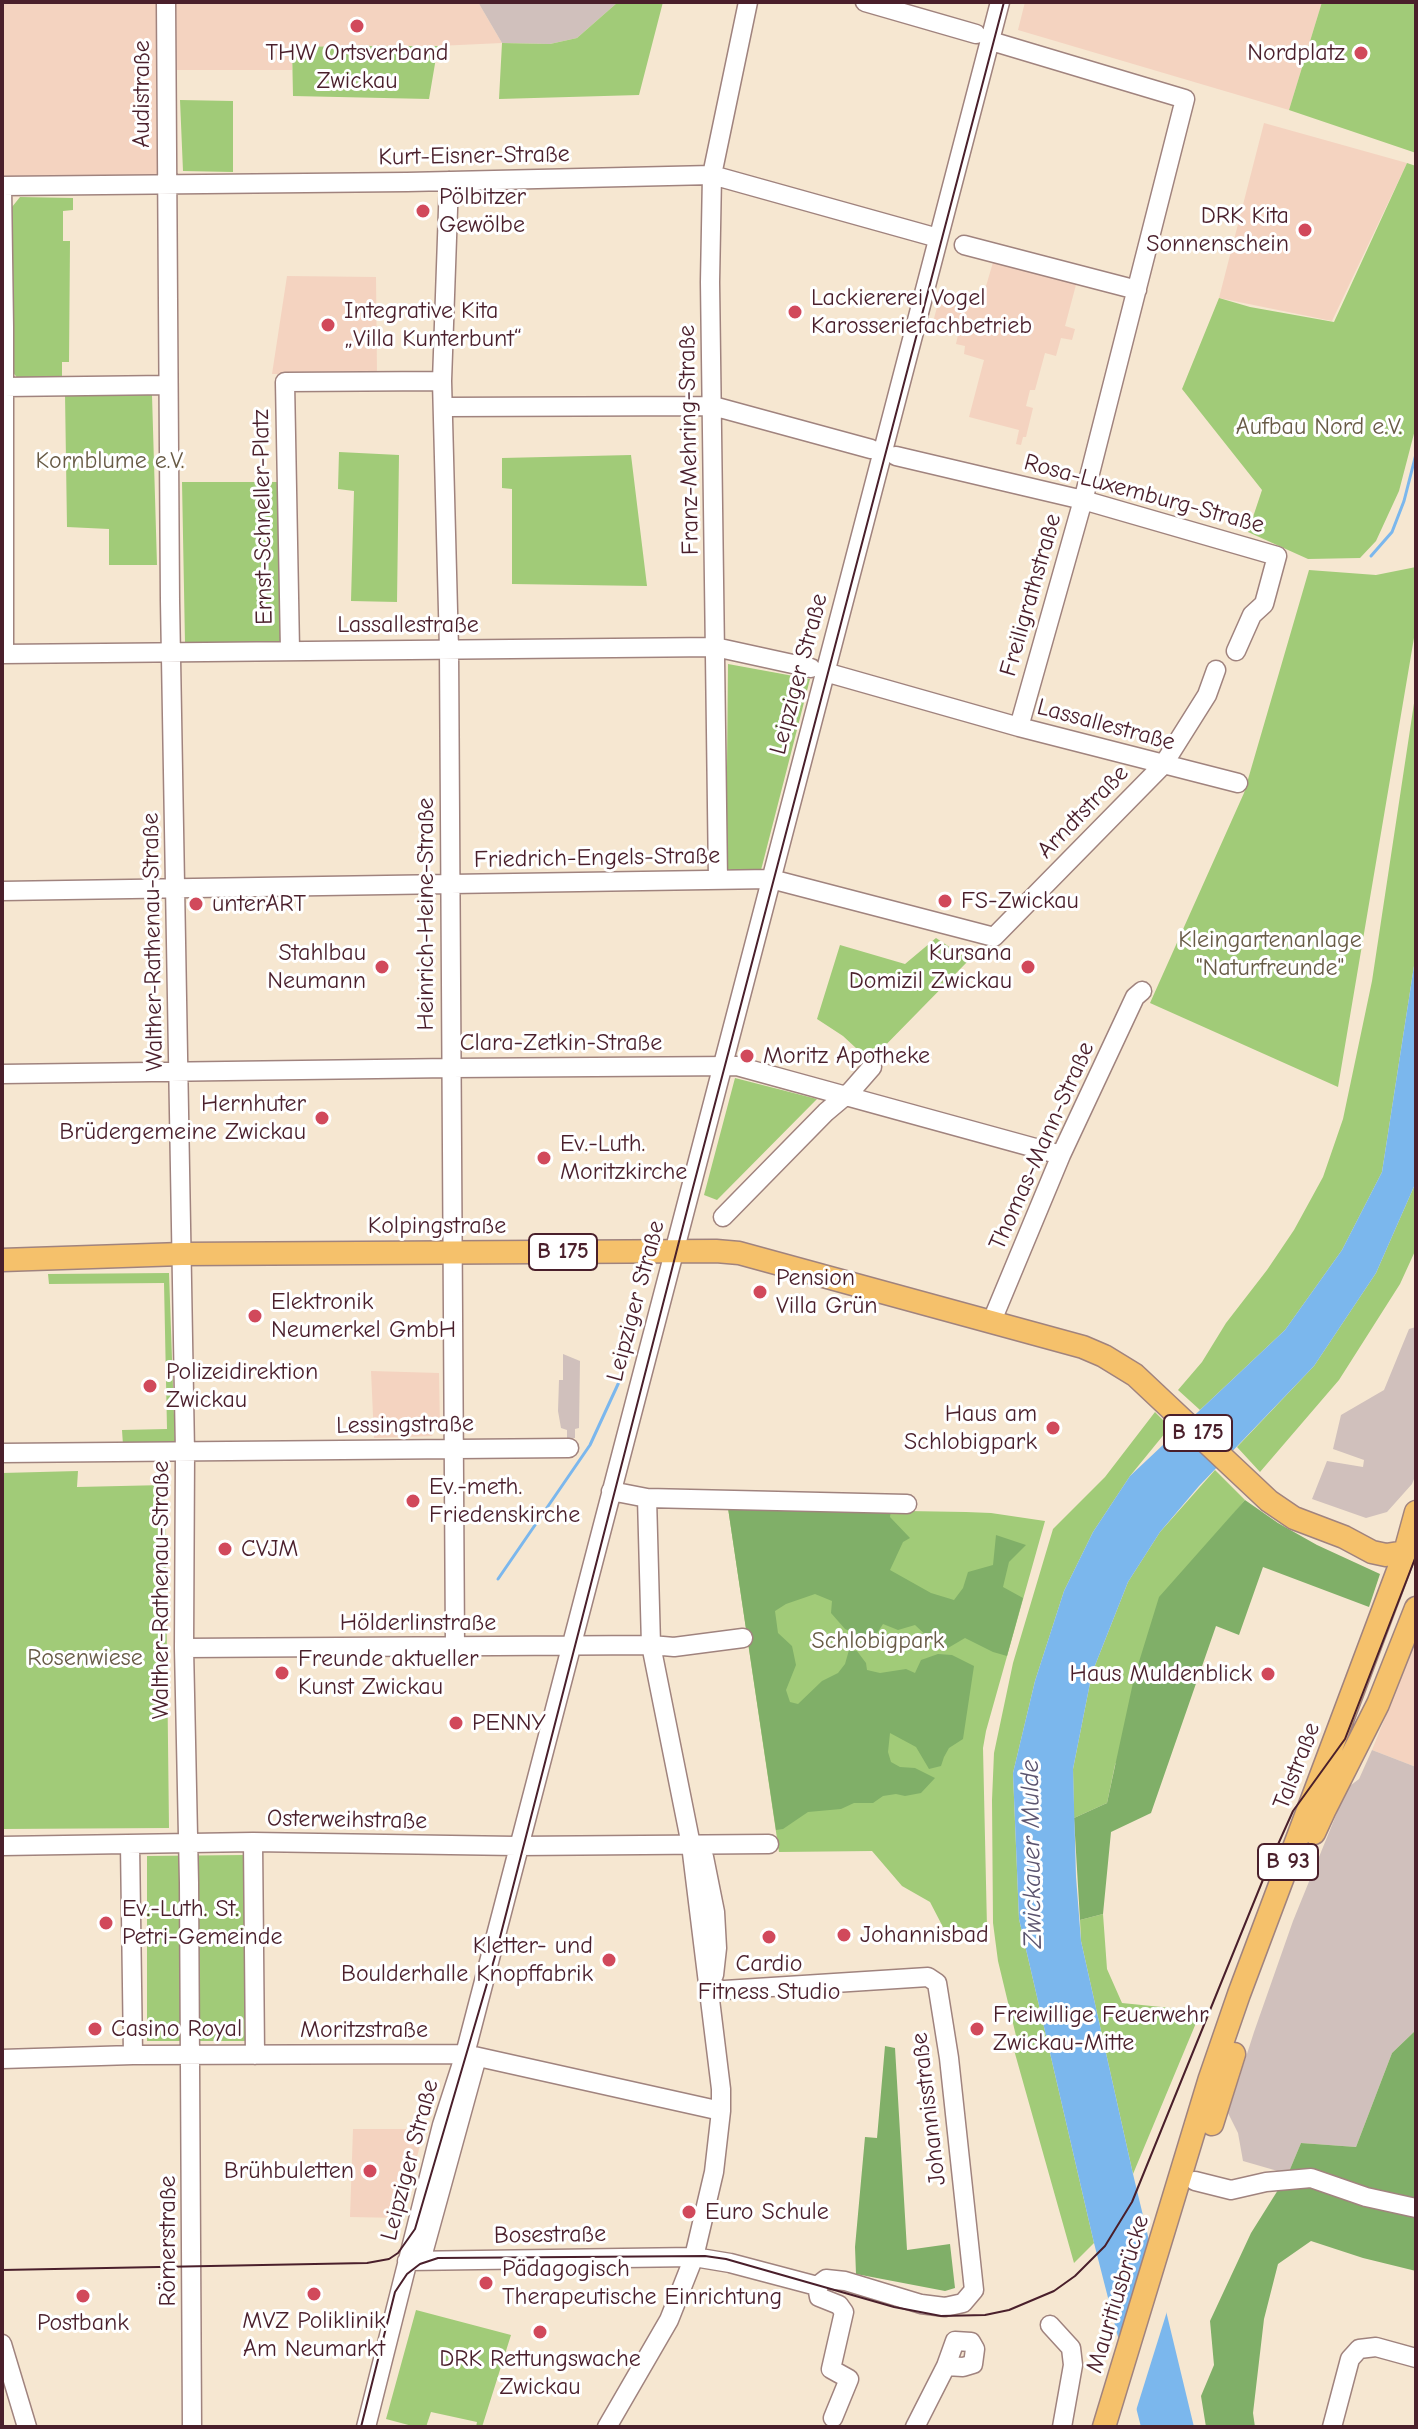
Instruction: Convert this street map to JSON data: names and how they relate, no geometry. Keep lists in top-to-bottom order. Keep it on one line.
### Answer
{"streets":{"main road":["Kolpingstraße","B 175","Talstraße","B 93","Mauritiusbrücke"],"street":["Audistraße","Kurt-Eisner-Straße","Franz-Mehring-Straße","Rosa-Luxemburg-Straße","Ernst-Schneller-Platz","Freiligrathstraße","Lassallestraße","Leipziger Straße","Arndtstraße","Friedrich-Engels-Straße","Heinrich-Heine-Straße","Walther-Rathenau-Straße","Clara-Zetkin-Straße","Thomas-Mann-Straße","Lessingstraße","Hölderlinstraße","Osterweihstraße","Moritzstraße","Johannisstraße","Bosestraße","Römerstraße"]},"crossings":[["Audistraße","Kurt-Eisner-Straße"],["Audistraße","Walther-Rathenau-Straße"],["Kurt-Eisner-Straße","Franz-Mehring-Straße"],["Kurt-Eisner-Straße","Leipziger Straße"],["Kurt-Eisner-Straße","Heinrich-Heine-Straße"],["Kurt-Eisner-Straße","Walther-Rathenau-Straße"],["Franz-Mehring-Straße","Lassallestraße"],["Franz-Mehring-Straße","Friedrich-Engels-Straße"],["Rosa-Luxemburg-Straße","Freiligrathstraße"],["Ernst-Schneller-Platz","Lassallestraße"],["Ernst-Schneller-Platz","Heinrich-Heine-Straße"],["Freiligrathstraße","Lassallestraße"],["Freiligrathstraße","Leipziger Straße"],["Lassallestraße","Leipziger Straße"],["Lassallestraße","Arndtstraße"],["Lassallestraße","Heinrich-Heine-Straße"],["Lassallestraße","Walther-Rathenau-Straße"],["Leipziger Straße","Friedrich-Engels-Straße"],["Leipziger Straße","Clara-Zetkin-Straße"],["Leipziger Straße","Kolpingstraße"],["Leipziger Straße","Hölderlinstraße"],["Leipziger Straße","Osterweihstraße"],["Leipziger Straße","Moritzstraße"],["Leipziger Straße","Bosestraße"],["Arndtstraße","Friedrich-Engels-Straße"],["Friedrich-Engels-Straße","Heinrich-Heine-Straße"],["Friedrich-Engels-Straße","Walther-Rathenau-Straße"],["Heinrich-Heine-Straße","Clara-Zetkin-Straße"],["Heinrich-Heine-Straße","Kolpingstraße"],["Heinrich-Heine-Straße","Lessingstraße"],["Heinrich-Heine-Straße","Hölderlinstraße"],["Walther-Rathenau-Straße","Clara-Zetkin-Straße"],["Walther-Rathenau-Straße","Kolpingstraße"],["Walther-Rathenau-Straße","Lessingstraße"],["Walther-Rathenau-Straße","Hölderlinstraße"],["Walther-Rathenau-Straße","Osterweihstraße"],["Walther-Rathenau-Straße","Moritzstraße"],["Walther-Rathenau-Straße","Römerstraße"],["Clara-Zetkin-Straße","Thomas-Mann-Straße"],["Thomas-Mann-Straße","Kolpingstraße"],["Kolpingstraße","Talstraße"],["Talstraße","Mauritiusbrücke"],["Moritzstraße","Römerstraße"],["Johannisstraße","Bosestraße"]],"water":["Zwickauer Mulde"],"parks":["Aufbau Nord e.V.","Kornblume e.V.","Kleingartenanlage \"Naturfreunde\"","Schlobigpark","Rosenwiese"],"places":["THW Ortsverband Zwickau","Nordplatz","Pölbitzer Gewölbe","DRK Kita Sonnenschein","Lackiererei Vogel Karosseriefachbetrieb","Integrative Kita „Villa Kunterbunt“","FS-Zwickau","unterART","Stahlbau Neumann","Kursana Domizil Zwickau","Moritz Apotheke","Hernhuter Brüdergemeine Zwickau","Ev.-Luth. Moritzkirche","Pension Villa Grün","Elektronik Neumerkel GmbH","Polizeidirektion Zwickau","Haus am Schlobigpark","Ev.-meth. Friedenskirche","CVJM","Freunde aktueller Kunst Zwickau","Haus Muldenblick","PENNY","Ev.-Luth. St. Petri-Gemeinde","Johannisbad","Cardio Fitness Studio","Kletter- und Boulderhalle Knopffabrik","Casino Royal","Freiwillige Feuerwehr Zwickau-Mitte","Brühbuletten","Euro Schule","Pädagogisch Therapeutische Einrichtung","MVZ Poliklinik Am Neumarkt","Postbank","DRK Rettungswache Zwickau"]}
